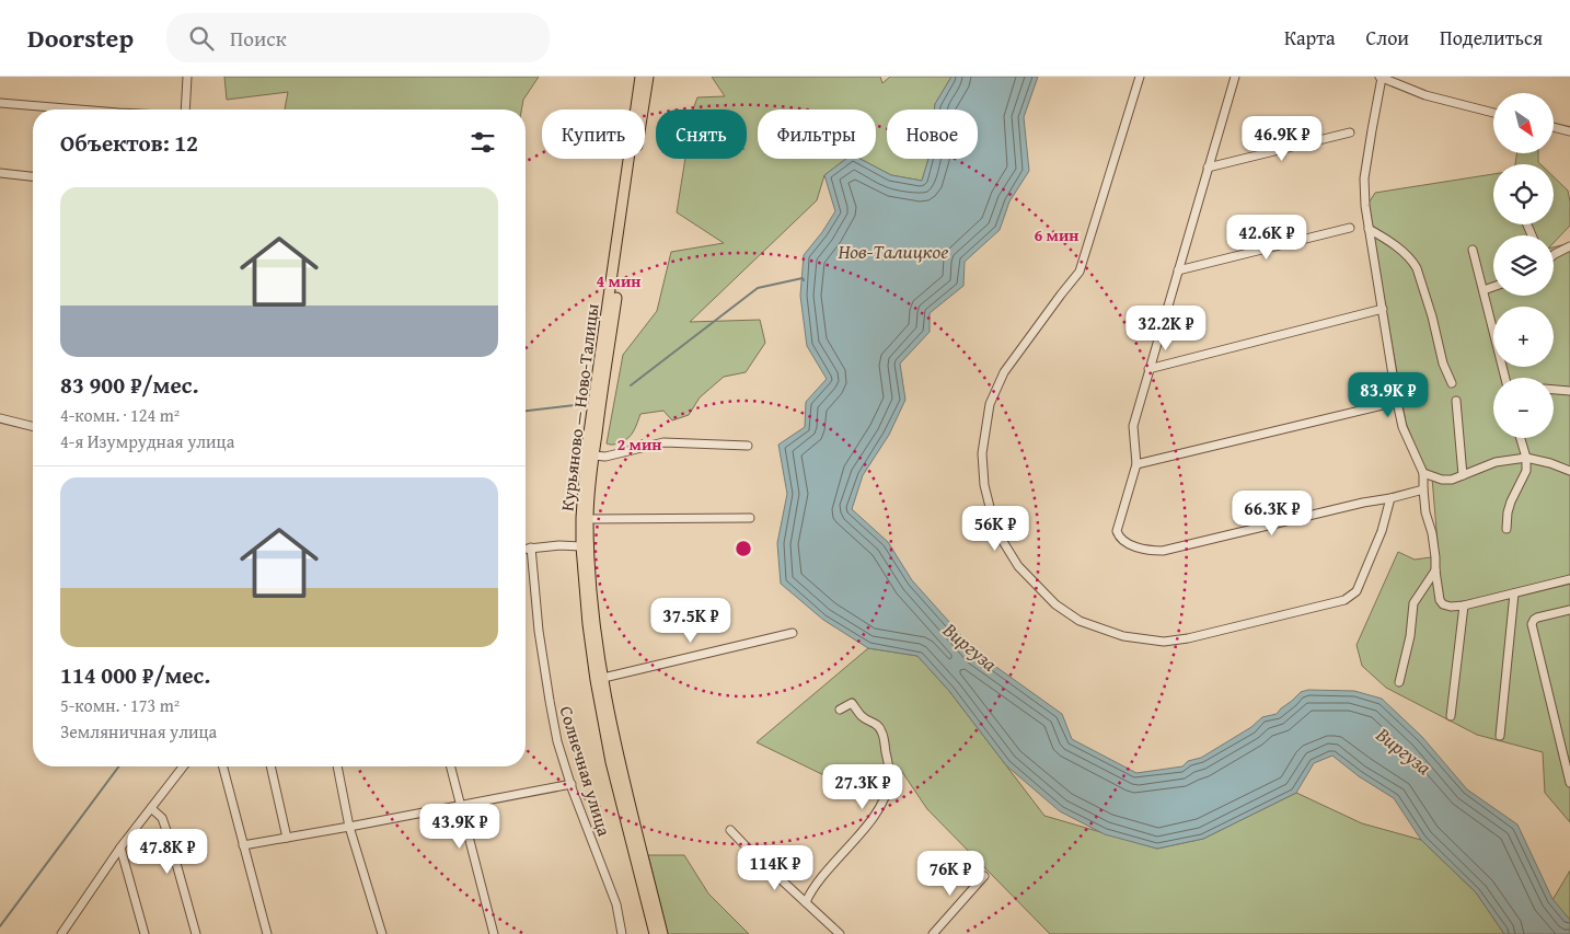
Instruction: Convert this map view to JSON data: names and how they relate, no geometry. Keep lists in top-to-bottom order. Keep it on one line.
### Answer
{"streets":{"main road":["Курьяново — Ново-Талицы"],"street":["Солнечная улица"]},"water":["Нов-Талицкое","Виргуза"],"north":"bottom right","page":{"header":"Doorstep","search":"Поиск","nav":["Карта","Слои","Поделиться"],"map_buttons":["+","−"],"chip":["Купить","Снять","Фильтры","Новое"],"heading":"Объектов: 12","price":["46.9K ₽","42.6K ₽","32.2K ₽","83.9K ₽","66.3K ₽","56K ₽","37.5K ₽","27.3K ₽","43.9K ₽","47.8K ₽","114K ₽","76K ₽"],"list":[{"name":"83 900 ₽/мес.","note":"4-комн. · 124 m² · 4-я Изумрудная улица"},{"name":"114 000 ₽/мес.","note":"5-комн. · 173 m² · Земляничная улица"}]},"rings":["6 мин","4 мин","2 мин"]}
